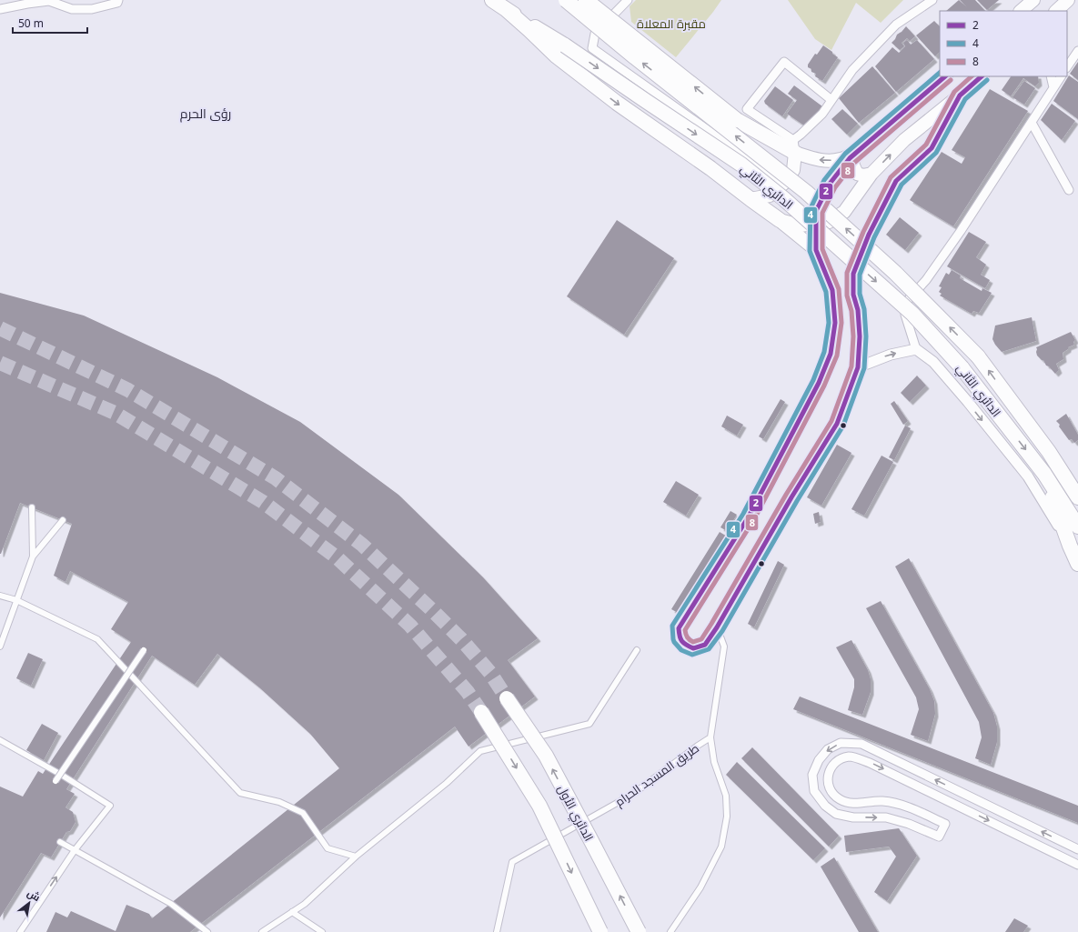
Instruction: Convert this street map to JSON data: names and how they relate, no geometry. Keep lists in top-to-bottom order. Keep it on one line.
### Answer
{"streets":{"highway":["الدائري الثاني","الدائري الأول"],"street":["طريق المسجد الحرام"]},"districts":["رؤى الحرم"],"parks":["مقبرة المعلاة"],"lines":["transit line 4","transit line 2","transit line 8"],"legend":["2","4","8"],"scale_bar":"50 m","north":"top right"}
